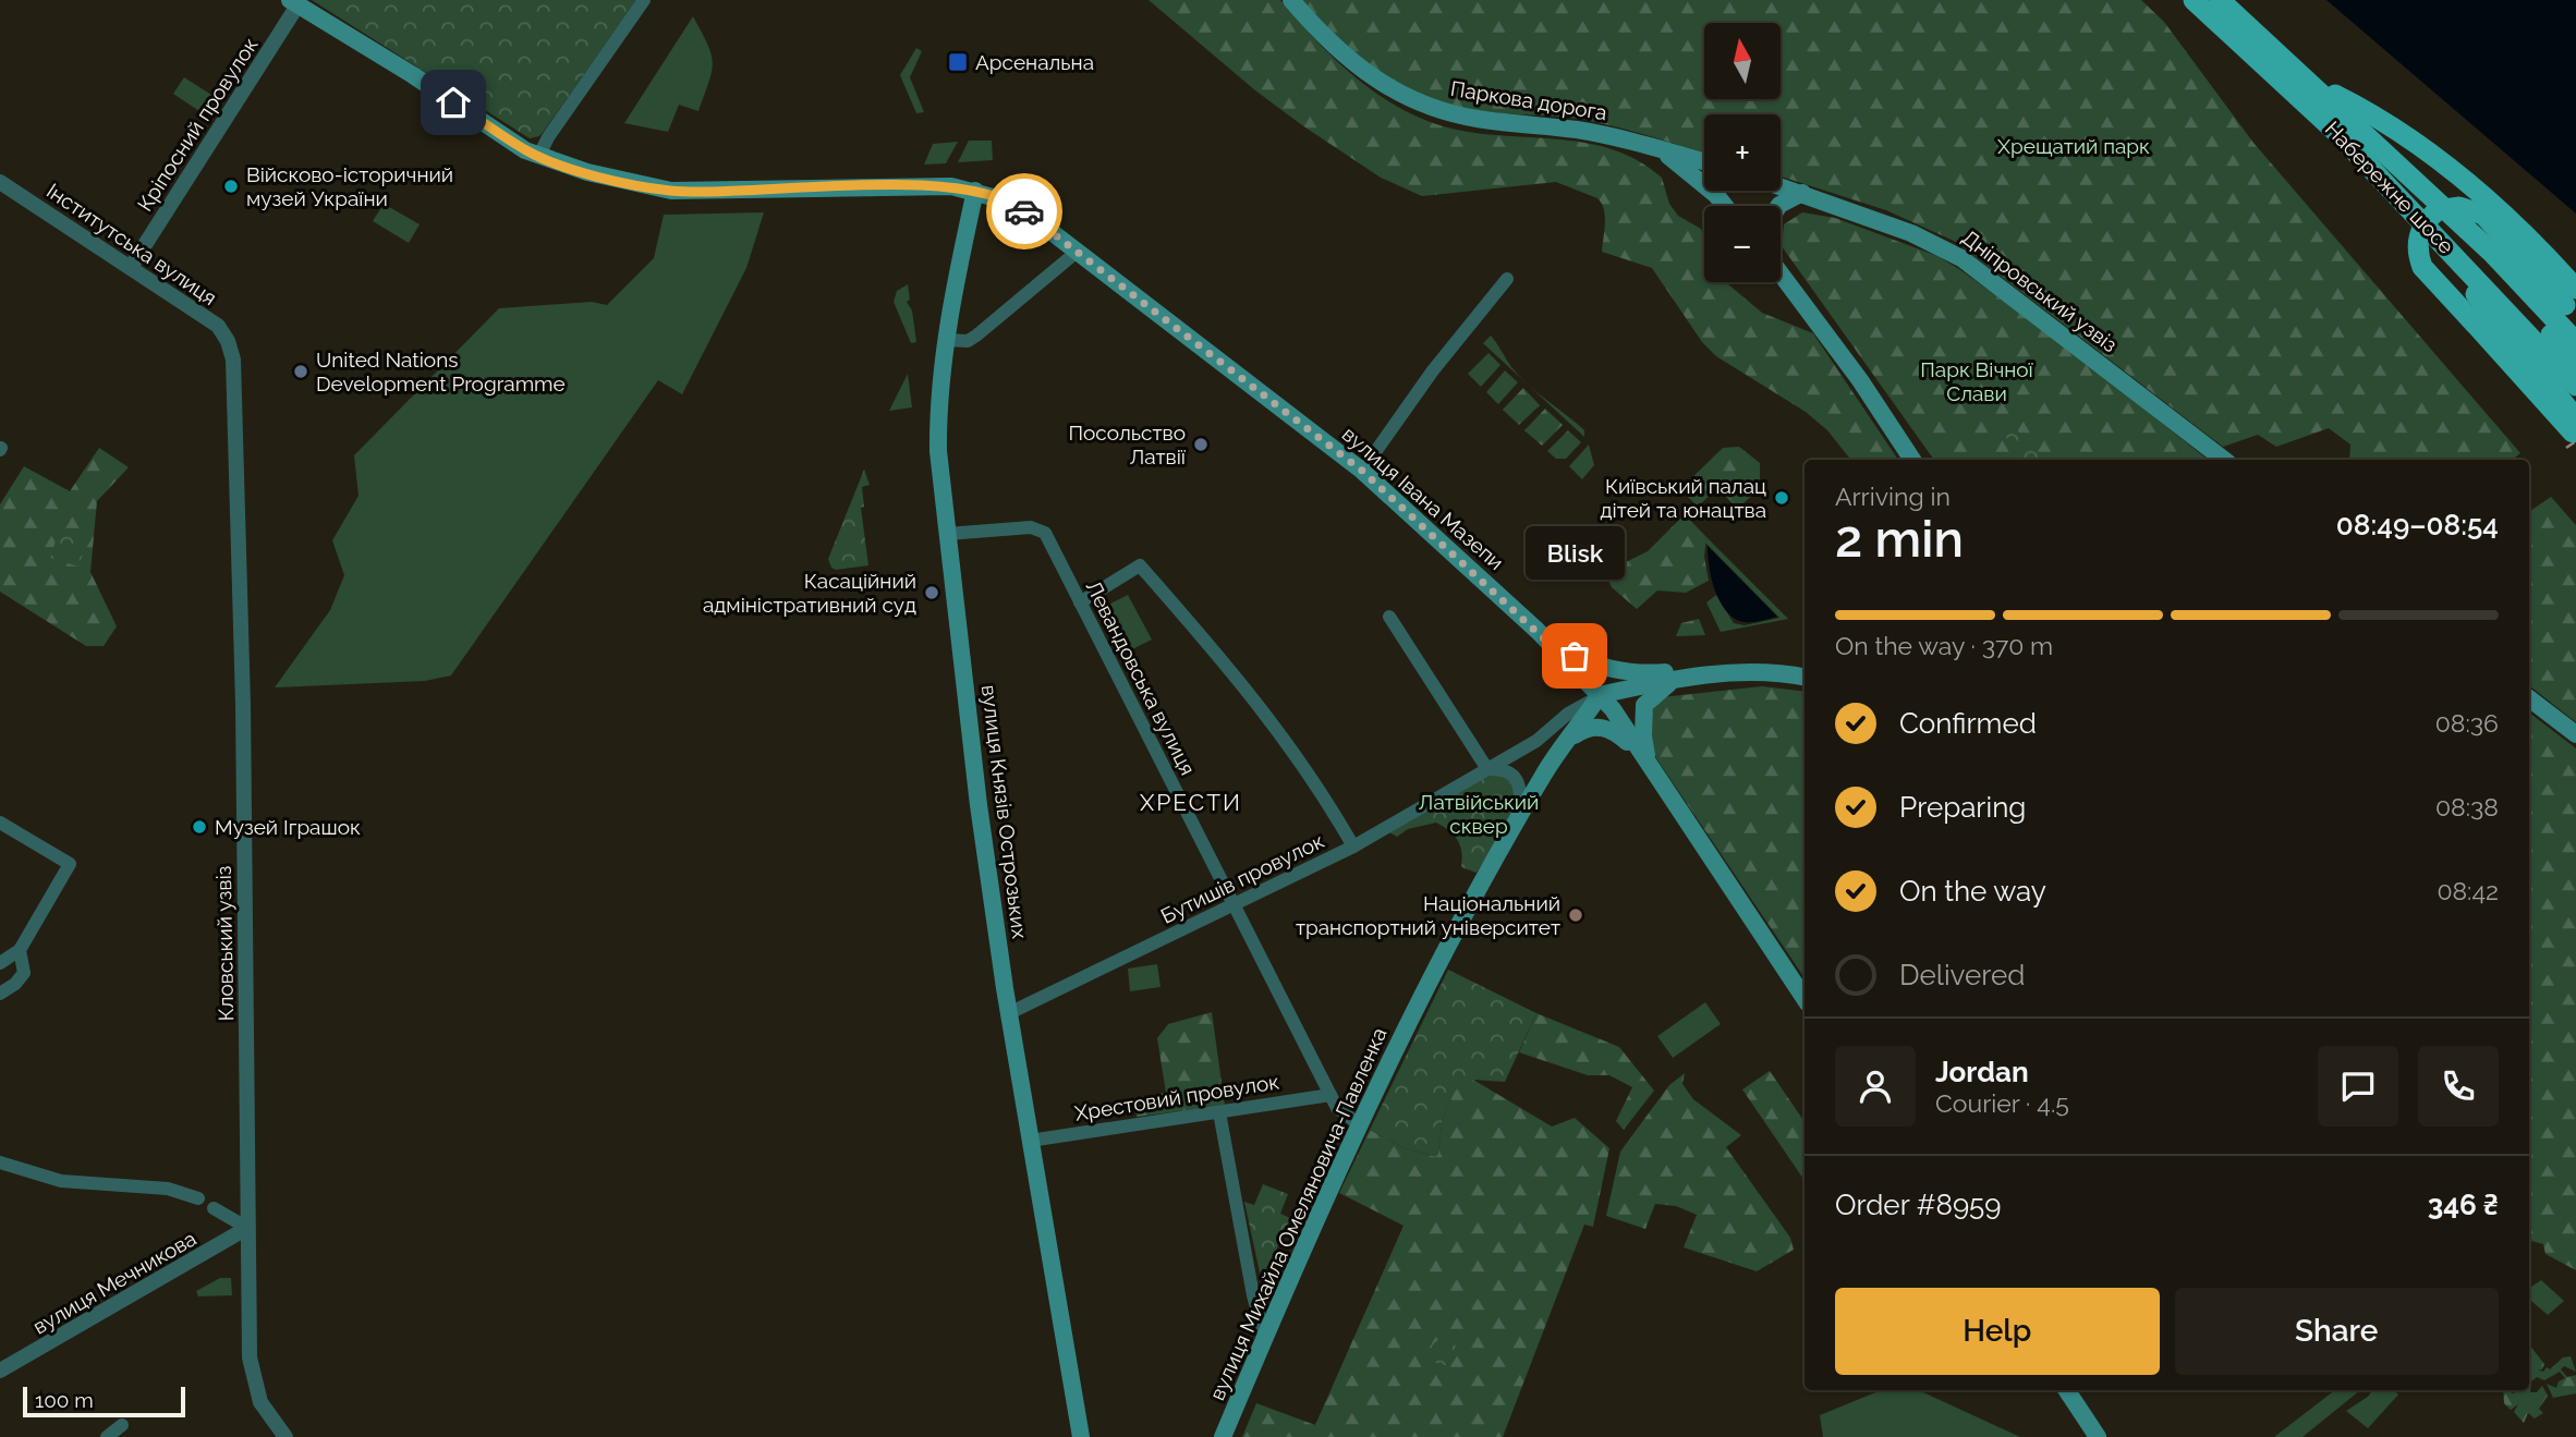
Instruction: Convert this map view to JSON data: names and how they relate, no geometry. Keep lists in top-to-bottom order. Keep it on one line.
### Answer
{"streets":{"main road":["Паркова дорога","Набережне шосе","Дніпровський узвіз","вулиця Івана Мазепи","вулиця Князів Острозьких","вулиця Михайла Омеляновича-Павленка"],"street":["Кріпосний провулок","Інститутська вулиця","Левандовська вулиця","Бутишів провулок","Кловський узвіз","Хрестовий провулок","вулиця Мечникова"]},"crossings":[["Кріпосний провулок","Інститутська вулиця"],["Кріпосний провулок","вулиця Івана Мазепи"],["Інститутська вулиця","Кловський узвіз"],["вулиця Івана Мазепи","вулиця Князів Острозьких"],["вулиця Івана Мазепи","Бутишів провулок"],["вулиця Івана Мазепи","вулиця Михайла Омеляновича-Павленка"],["Левандовська вулиця","вулиця Князів Острозьких"],["Левандовська вулиця","Бутишів провулок"],["Левандовська вулиця","Хрестовий провулок"],["Левандовська вулиця","вулиця Михайла Омеляновича-Павленка"],["вулиця Князів Острозьких","Бутишів провулок"],["вулиця Князів Острозьких","Хрестовий провулок"],["Бутишів провулок","вулиця Михайла Омеляновича-Павленка"],["Кловський узвіз","вулиця Мечникова"]],"districts":["ХРЕСТИ"],"parks":["Хрещатий парк","Парк Вічної Слави","Латвійський сквер"],"places":{"transit":["Арсенальна"],"other":["Війсково-історичний музей України","United Nations Development Programme","Посольство Латвії","Київський палац дітей та юнацтва","Касаційний адміністративний суд","Blisk","Музей Іграшок","Національний транспортний університет"]},"scale_bar":"100 m","north":"top","page":{"map_buttons":["+","−"],"heading":["2 min","Arriving in","08:49–08:54"],"panel":["Jordan","Courier · 4.5","Order #8959","346 ₴"],"bubble":"Blisk","bar":"On the way · 370 m","list":[["Confirmed","08:36"],["Preparing","08:38"],["On the way","08:42"],"Delivered"],"buttons":["Help","Share"],"scale":"100 m"}}
